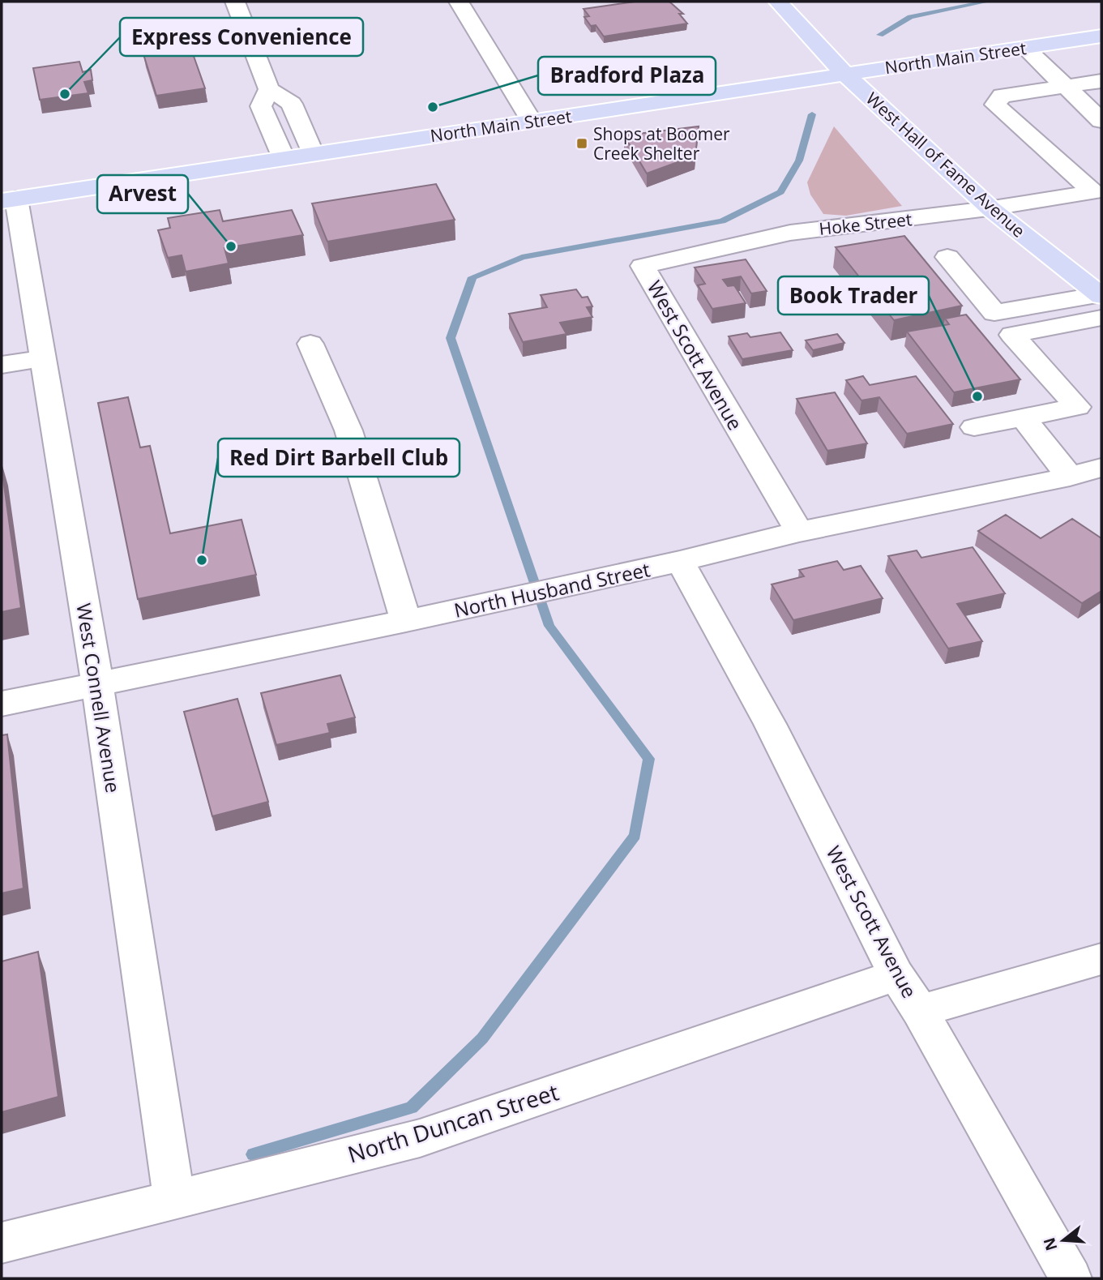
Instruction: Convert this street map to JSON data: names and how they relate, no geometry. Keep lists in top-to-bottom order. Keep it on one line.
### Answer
{"streets":{"main road":["North Main Street","West Hall of Fame Avenue"],"street":["Hoke Street","West Scott Avenue","North Husband Street","West Connell Avenue","North Duncan Street"]},"crossings":[["North Main Street","West Hall of Fame Avenue"],["North Main Street","West Connell Avenue"],["West Hall of Fame Avenue","Hoke Street"],["Hoke Street","West Scott Avenue"],["West Scott Avenue","North Husband Street"],["West Scott Avenue","North Duncan Street"],["North Husband Street","West Connell Avenue"],["West Connell Avenue","North Duncan Street"]],"places":{"other":["Express Convenience","Bradford Plaza","Arvest","Book Trader","Red Dirt Barbell Club"],"transit":["Shops at Boomer Creek Shelter"]},"north":"left"}
